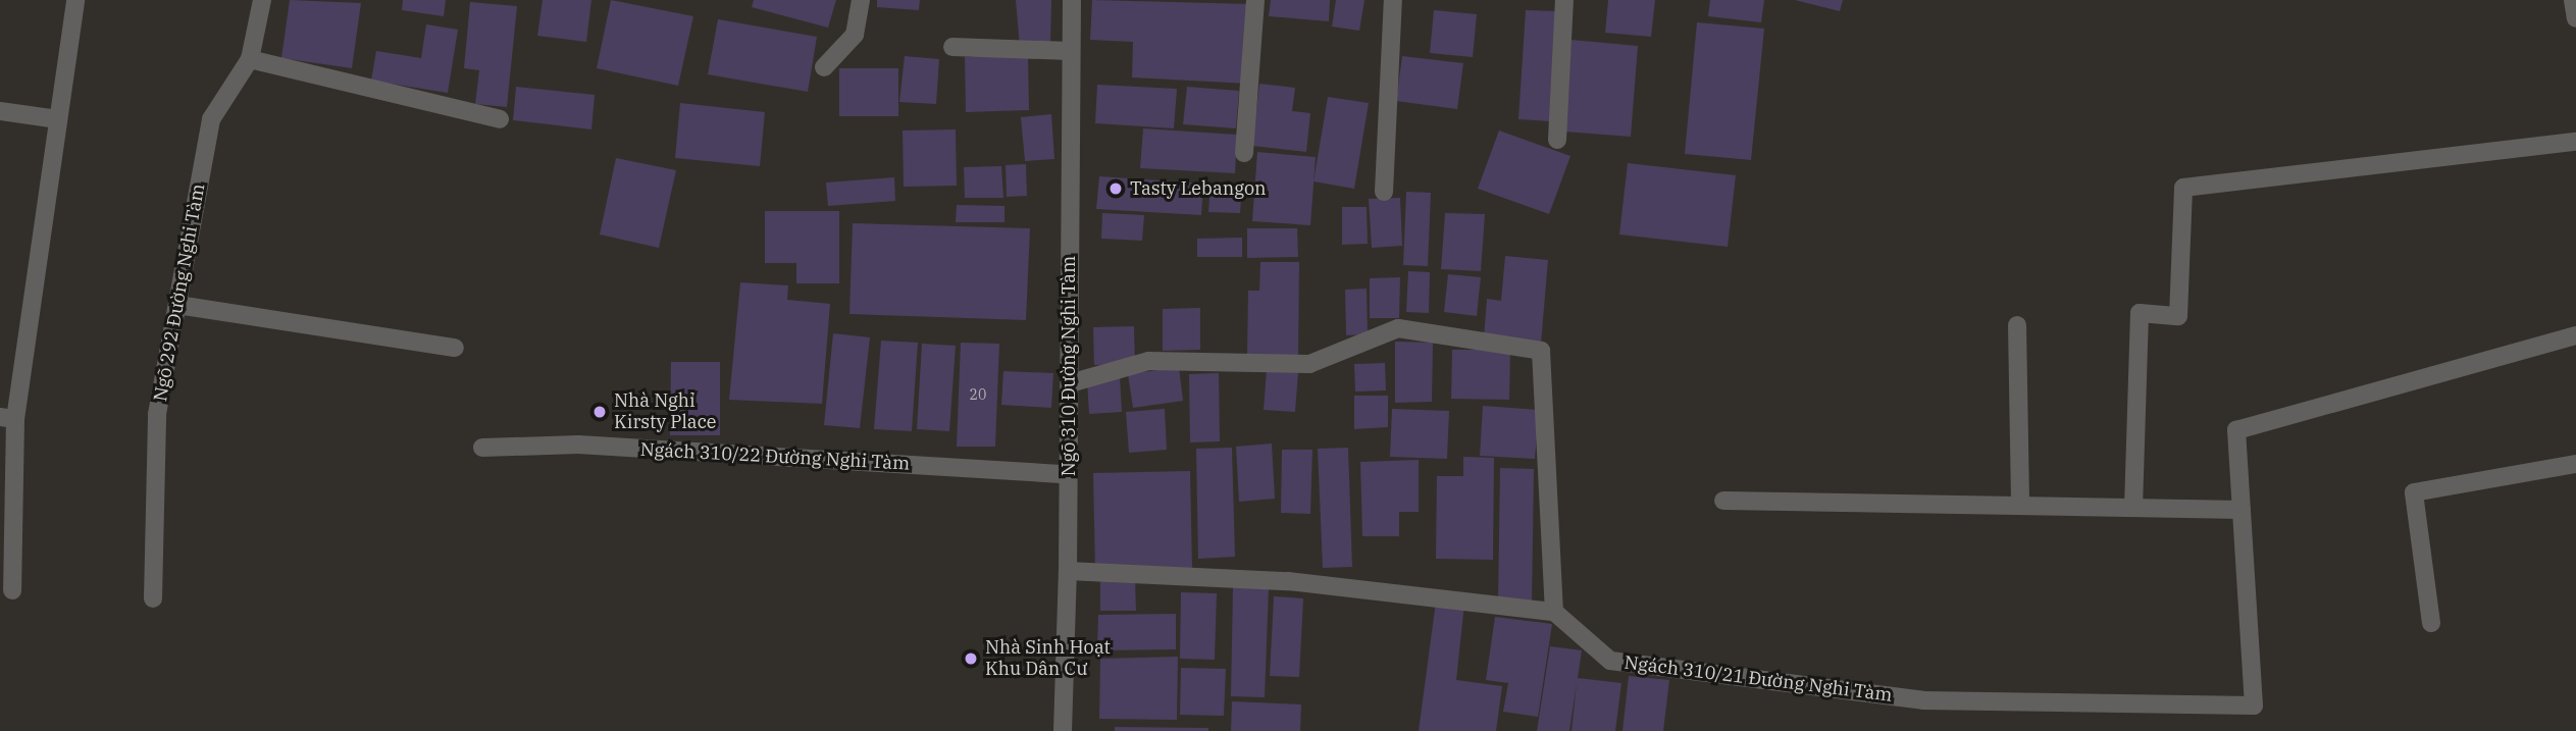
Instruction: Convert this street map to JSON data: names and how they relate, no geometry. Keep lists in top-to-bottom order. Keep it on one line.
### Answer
{"streets":{"street":["Ngõ 292 Đường Nghi Tàm","Ngõ 310 Đường Nghi Tàm","Ngách 310/22 Đường Nghi Tàm","Ngách 310/21 Đường Nghi Tàm"]},"crossings":[["Ngõ 310 Đường Nghi Tàm","Ngách 310/22 Đường Nghi Tàm"]],"places":["Tasty Lebangon","Nhà Nghỉ Kirsty Place","Nhà Sinh Hoạt Khu Dân Cư"],"house_numbers":["20"]}
